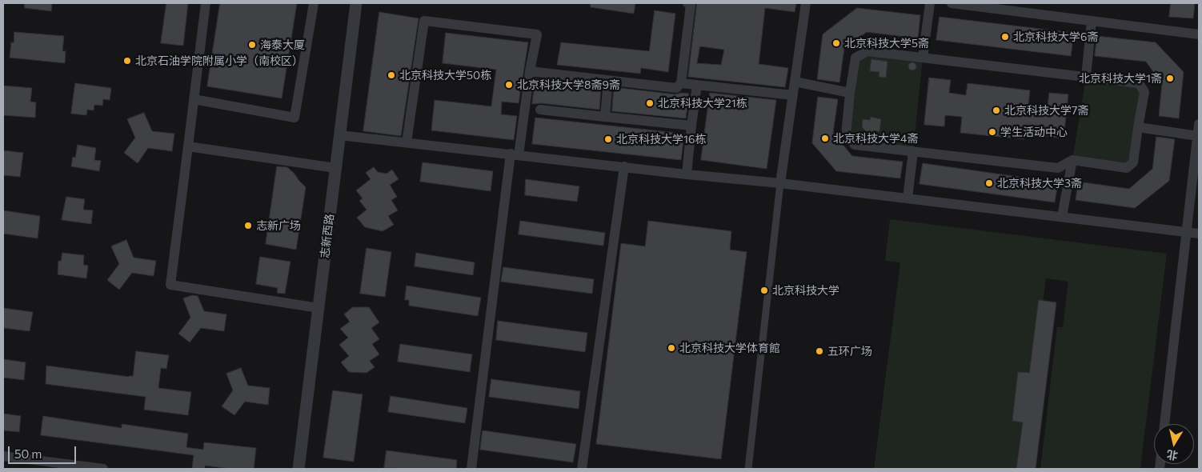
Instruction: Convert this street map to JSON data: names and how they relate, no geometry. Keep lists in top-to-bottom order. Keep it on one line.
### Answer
{"streets":{"street":["志新西路"]},"places":["北京科技大学6斋","北京科技大学5斋","海泰大厦","北京石油学院附属小学（南校区）","北京科技大学50栋","北京科技大学1斋","北京科技大学8斋9斋","北京科技大学21栋","北京科技大学7斋","学生活动中心","北京科技大学4斋","北京科技大学16栋","北京科技大学3斋","志新广场","北京科技大学","北京科技大学体育館","五环广场"],"scale_bar":"50 m","north":"bottom"}
